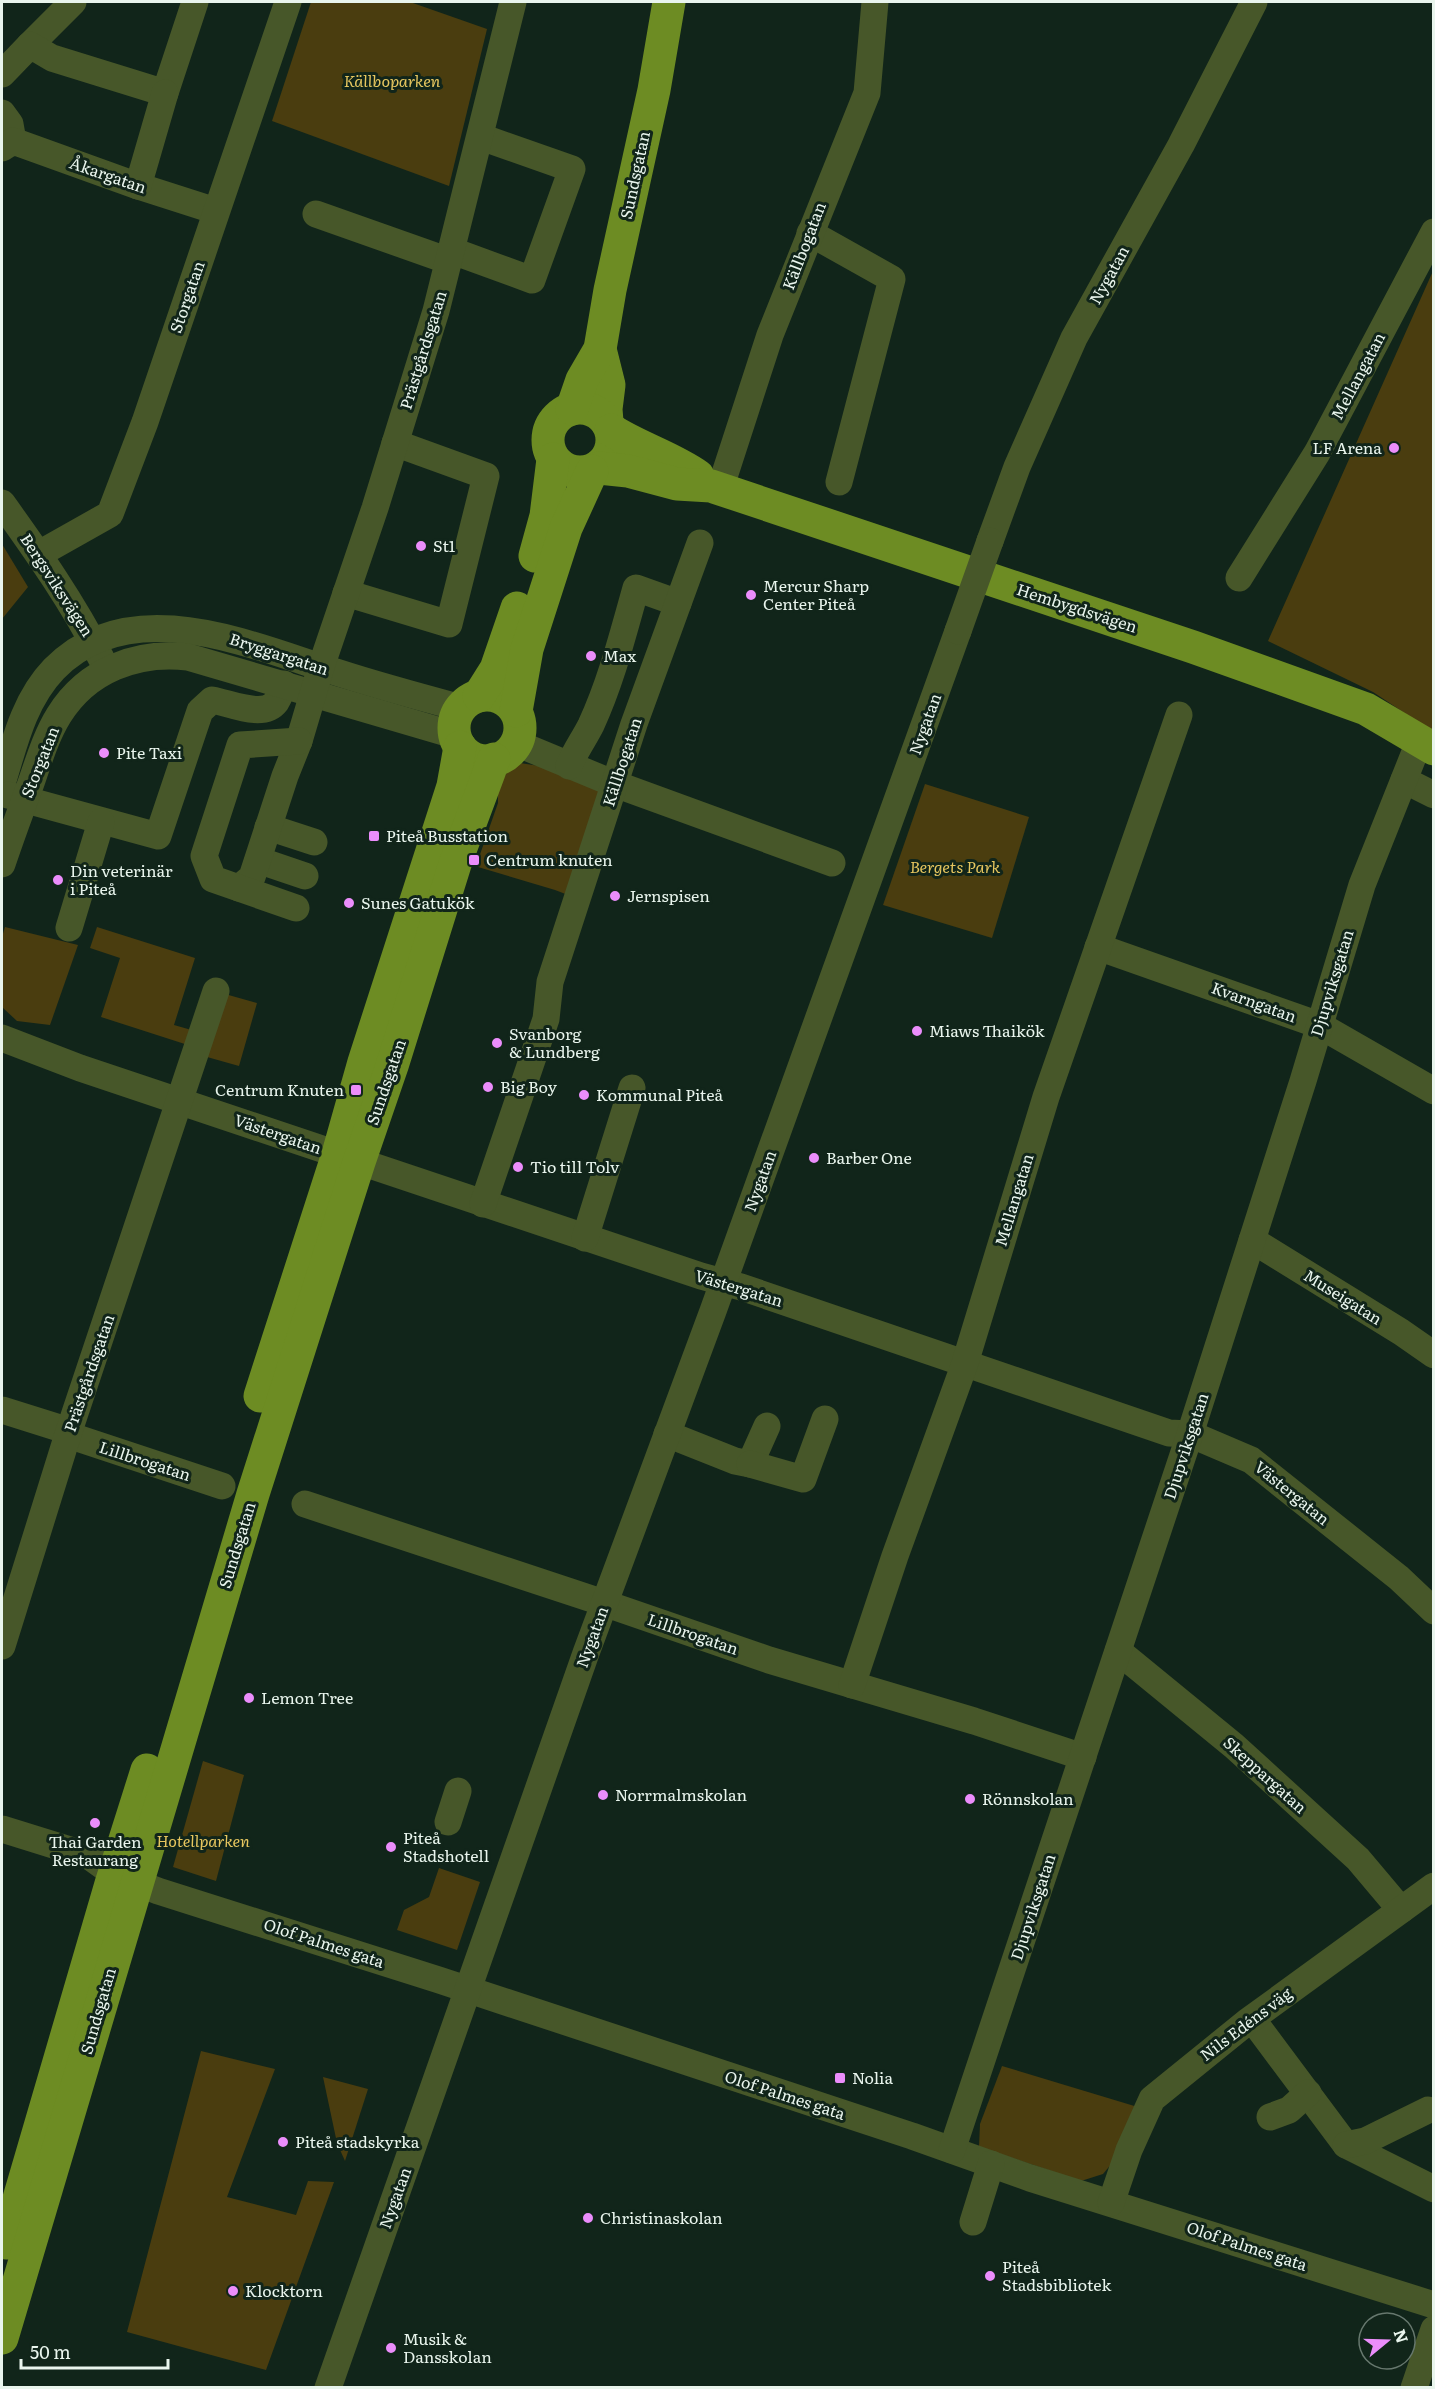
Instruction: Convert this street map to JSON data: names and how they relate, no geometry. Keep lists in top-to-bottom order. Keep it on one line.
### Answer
{"streets":{"main road":["Sundsgatan","Hembygdsvägen"],"street":["Åkargatan","Källbogatan","Nygatan","Storgatan","Prästgårdsgatan","Mellangatan","Bergsviksvägen","Bryggargatan","Djupviksgatan","Kvarngatan","Västergatan","Museigatan","Lillbrogatan","Skeppargatan","Olof Palmes gata","Nils Edéns väg"]},"crossings":[["Åkargatan","Storgatan"],["Sundsgatan","Hembygdsvägen"],["Sundsgatan","Bryggargatan"],["Sundsgatan","Västergatan"],["Sundsgatan","Olof Palmes gata"],["Källbogatan","Hembygdsvägen"],["Källbogatan","Västergatan"],["Nygatan","Västergatan"],["Nygatan","Lillbrogatan"],["Nygatan","Olof Palmes gata"],["Storgatan","Bergsviksvägen"],["Storgatan","Bryggargatan"],["Prästgårdsgatan","Bryggargatan"],["Prästgårdsgatan","Västergatan"],["Prästgårdsgatan","Lillbrogatan"],["Mellangatan","Kvarngatan"],["Mellangatan","Västergatan"],["Mellangatan","Lillbrogatan"],["Bergsviksvägen","Bryggargatan"],["Hembygdsvägen","Djupviksgatan"],["Djupviksgatan","Kvarngatan"],["Djupviksgatan","Västergatan"],["Djupviksgatan","Museigatan"],["Djupviksgatan","Lillbrogatan"],["Djupviksgatan","Skeppargatan"],["Djupviksgatan","Olof Palmes gata"],["Skeppargatan","Nils Edéns väg"],["Olof Palmes gata","Nils Edéns väg"]],"parks":["Källboparken","Bergets Park","Hotellparken"],"places":{"other":["LF Arena","St1","Mercur Sharp Center Piteå","Max","Pite Taxi","Din veterinär i Piteå","Jernspisen","Sunes Gatukök","Miaws Thaikök","Svanborg & Lundberg","Big Boy","Kommunal Piteå","Barber One","Tio till Tolv","Lemon Tree","Norrmalmskolan","Rönnskolan","Thai Garden Restaurang","Piteå Stadshotell","Piteå stadskyrka","Christinaskolan","Piteå Stadsbibliotek","Klocktorn","Musik & Dansskolan"],"transit":["Piteå Busstation","Centrum knuten","Centrum Knuten","Nolia"]},"scale_bar":"50 m","north":"right"}
